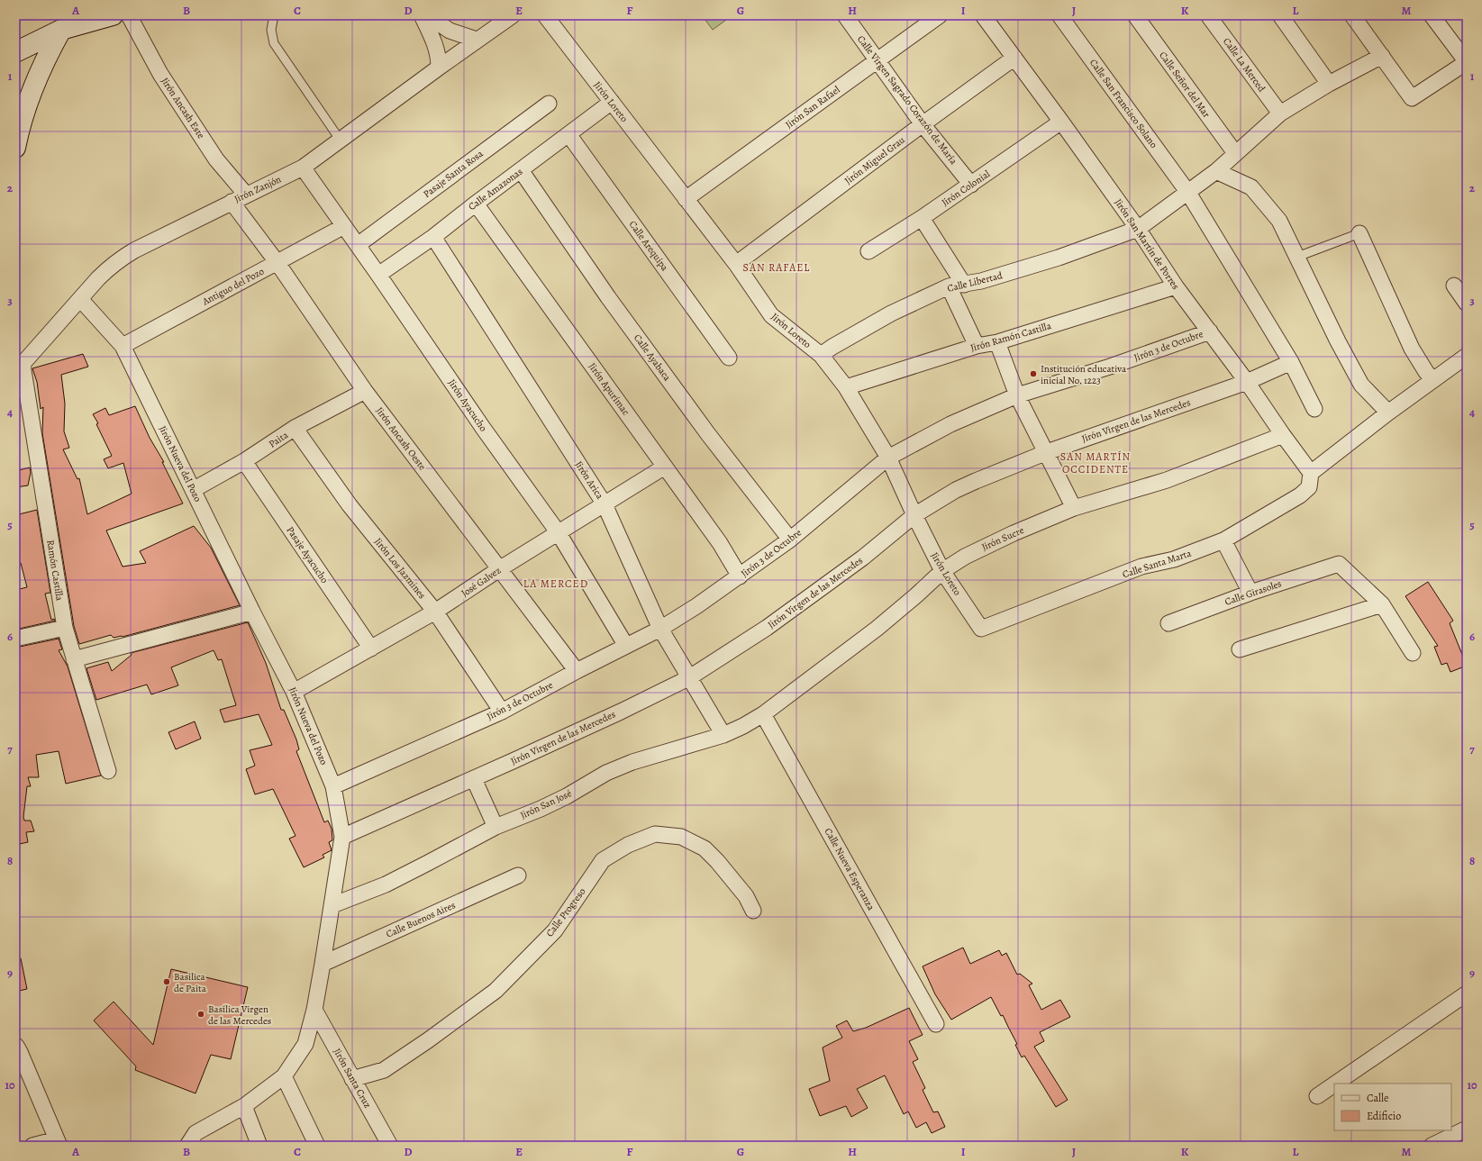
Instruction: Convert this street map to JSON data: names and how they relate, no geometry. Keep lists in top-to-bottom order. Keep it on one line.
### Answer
{"streets":{"street":["Calle La Merced","Calle Señor del Mar","Calle Virgen Sagrado Corazón de María","Jirón Loreto","Calle San Francisco Solano","Jirón San Rafael","Jirón Ancash Este","Jirón Miguel Grau","Pasaje Santa Rosa","Jirón Colonial","Jirón Zanjón","Calle Amazonas","Jirón San Martín de Porres","Calle Arequipa","Calle Libertad","Antiguo del Pozo","Jirón Ramón Castilla","Jirón 3 de Octubre","Calle Ayabaca","Jirón Apurímac","Jirón Ayacucho","Jirón Virgen de las Mercedes","Jirón Ancash Oeste","Paita","Jirón Nueva del Pozo","Jirón Arica","Jirón Sucre","Pasaje Ayacucho","Calle Santa Marta","Jirón Los Jazmines","Ramón Castilla","José Galvez","Calle Girasoles","Jirón San José","Calle Nueva Esperanza","Calle Progreso","Calle Buenos Aires","Jirón Santa Cruz"]},"crossings":[["Calle La Merced","Calle Libertad"],["Calle Señor del Mar","Calle Libertad"],["Calle Virgen Sagrado Corazón de María","Jirón San Rafael"],["Calle Virgen Sagrado Corazón de María","Jirón Miguel Grau"],["Calle Virgen Sagrado Corazón de María","Jirón Colonial"],["Jirón Loreto","Jirón San Rafael"],["Jirón Loreto","Jirón Miguel Grau"],["Jirón Loreto","Calle Amazonas"],["Jirón Loreto","Calle Libertad"],["Jirón Loreto","Jirón Ramón Castilla"],["Jirón Loreto","Jirón 3 de Octubre"],["Jirón Loreto","Jirón Virgen de las Mercedes"],["Jirón Loreto","Jirón Sucre"],["Jirón Loreto","Calle Santa Marta"],["Calle San Francisco Solano","Calle Libertad"],["Calle San Francisco Solano","Jirón Virgen de las Mercedes"],["Jirón Ancash Este","Jirón Zanjón"],["Jirón Miguel Grau","Jirón San Martín de Porres"],["Pasaje Santa Rosa","Jirón Ayacucho"],["Jirón Colonial","Jirón San Martín de Porres"],["Jirón Zanjón","Jirón Ayacucho"],["Jirón Zanjón","Jirón Ancash Oeste"],["Jirón Zanjón","Jirón Nueva del Pozo"],["Jirón Zanjón","Ramón Castilla"],["Calle Amazonas","Calle Arequipa"],["Calle Amazonas","Calle Ayabaca"],["Calle Amazonas","Jirón Apurímac"],["Calle Amazonas","Jirón Ayacucho"],["Calle Amazonas","Jirón Arica"],["Jirón San Martín de Porres","Calle Libertad"],["Jirón San Martín de Porres","Jirón Ramón Castilla"],["Jirón San Martín de Porres","Jirón 3 de Octubre"],["Jirón San Martín de Porres","Jirón Virgen de las Mercedes"],["Jirón San Martín de Porres","Jirón Sucre"],["Jirón San Martín de Porres","Calle Santa Marta"],["Antiguo del Pozo","Jirón Ayacucho"],["Antiguo del Pozo","Jirón Ancash Oeste"],["Antiguo del Pozo","Jirón Nueva del Pozo"],["Jirón 3 de Octubre","Calle Ayabaca"],["Jirón 3 de Octubre","Jirón Apurímac"],["Jirón 3 de Octubre","Jirón Ayacucho"],["Jirón 3 de Octubre","Jirón Ancash Oeste"],["Jirón 3 de Octubre","Jirón Nueva del Pozo"],["Jirón 3 de Octubre","Jirón Arica"],["Jirón 3 de Octubre","Jirón Los Jazmines"],["Jirón Apurímac","José Galvez"],["Jirón Ayacucho","José Galvez"],["Jirón Virgen de las Mercedes","Jirón Nueva del Pozo"],["Jirón Virgen de las Mercedes","Jirón Arica"],["Jirón Ancash Oeste","Paita"],["Jirón Ancash Oeste","José Galvez"],["Paita","Jirón Nueva del Pozo"],["Paita","Pasaje Ayacucho"],["Paita","Jirón Los Jazmines"],["Jirón Nueva del Pozo","José Galvez"],["Jirón Nueva del Pozo","Jirón San José"],["Jirón Nueva del Pozo","Calle Buenos Aires"],["Jirón Nueva del Pozo","Jirón Santa Cruz"],["Jirón Arica","José Galvez"],["Jirón Arica","Jirón San José"],["Jirón Sucre","Jirón San José"],["Jirón Sucre","Calle Nueva Esperanza"],["Pasaje Ayacucho","José Galvez"],["Jirón Los Jazmines","José Galvez"],["Jirón San José","Calle Nueva Esperanza"],["Calle Progreso","Jirón Santa Cruz"]],"districts":["SAN RAFAEL","SAN MARTÍN OCCIDENTE","LA MERCED"],"places":["Institución educativa inicial No. 1223","Basilica de Paita","Basílica Virgen de las Mercedes"],"legend":["Calle","Edificio"],"grid":{"columns":["A","B","C","D","E","F","G","H","I","J","K","L","M"],"rows":["1","2","3","4","5","6","7","8","9","10"]}}
